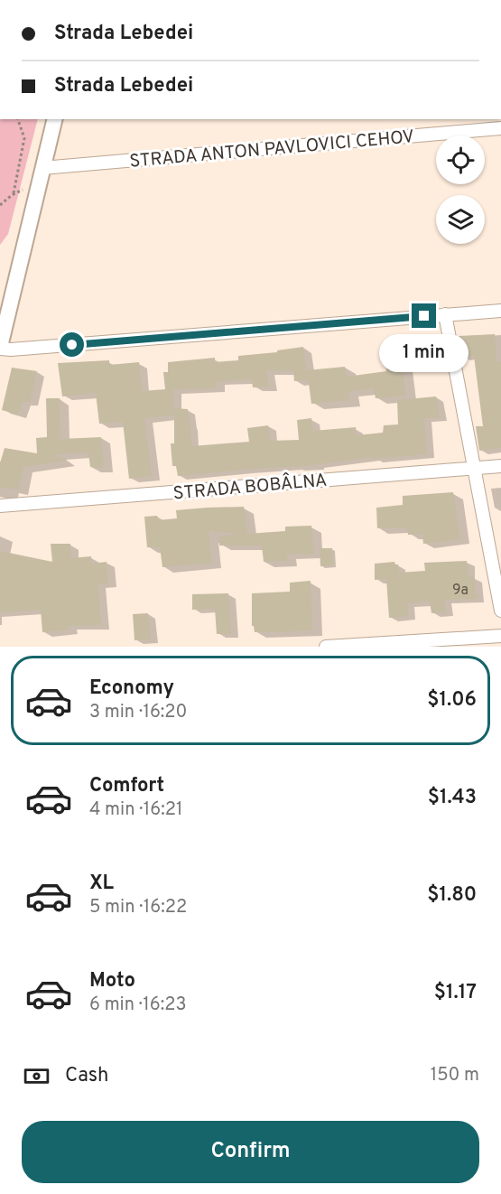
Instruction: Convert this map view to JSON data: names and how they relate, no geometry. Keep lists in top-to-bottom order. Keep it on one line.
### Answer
{"streets":{"street":["STRADA ANTON PAVLOVICI CEHOV","STRADA BOBÂLNA"]},"house_numbers":["9a"],"page":{"banner":["Strada Lebedei","Strada Lebedei"],"bubble":"1 min","list":[{"name":"Economy","note":"3 min · 16:20","value":"$1.06"},{"name":"Comfort","note":"4 min · 16:21","value":"$1.43"},{"name":"XL","note":"5 min · 16:22","value":"$1.80"},{"name":"Moto","note":"6 min · 16:23","value":"$1.17"}],"pay":["Cash","150 m"],"buttons":"Confirm"}}
